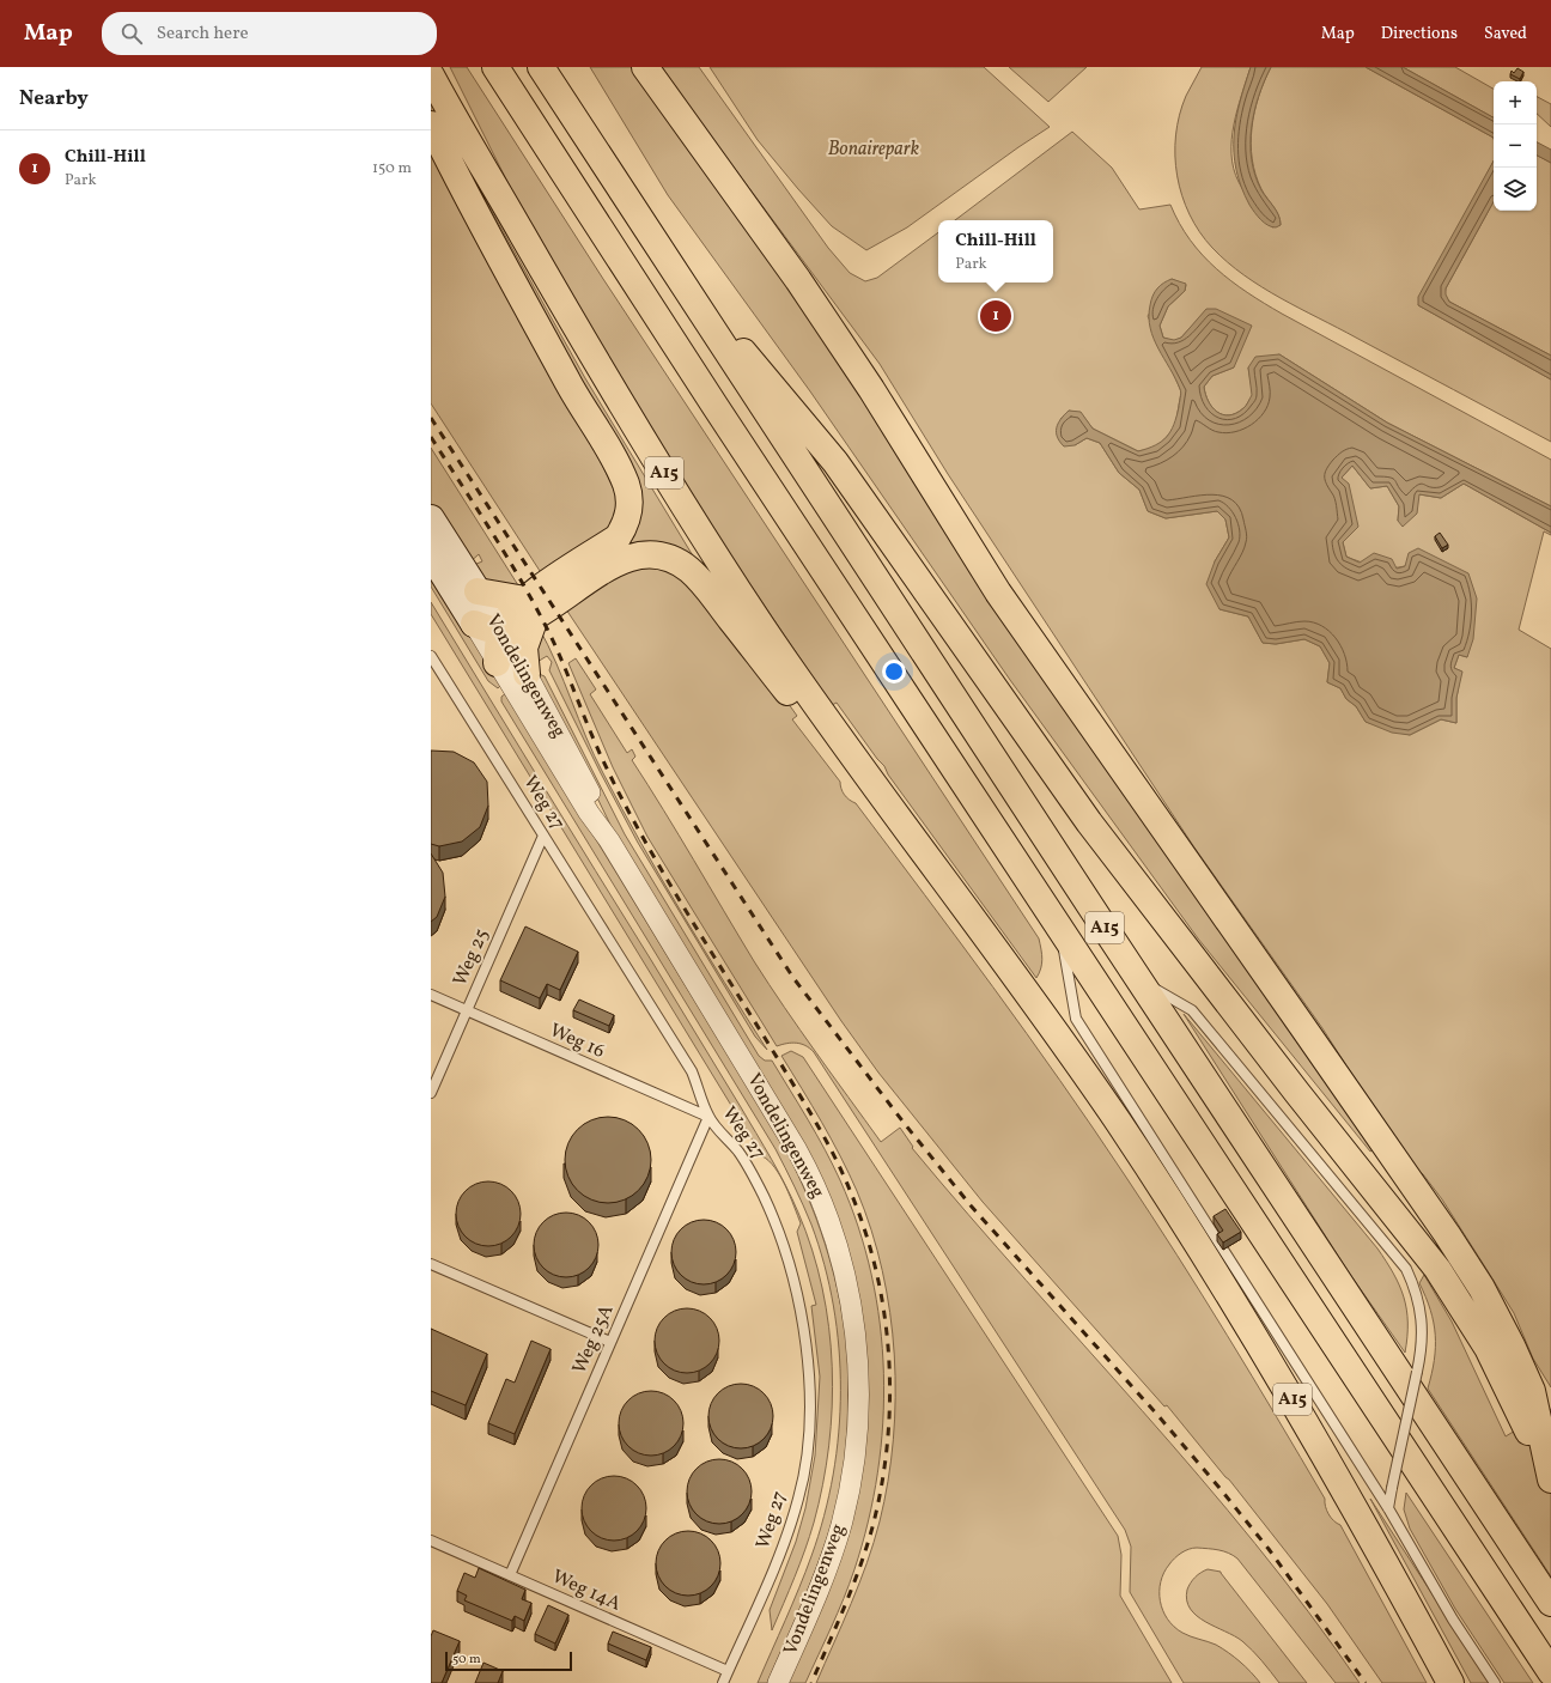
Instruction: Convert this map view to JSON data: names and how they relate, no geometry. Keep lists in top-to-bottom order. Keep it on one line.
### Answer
{"streets":{"highway":["A15"],"street":["Vondelingenweg"],"lane":["Weg 27","Weg 25","Weg 16","Weg 25A","Weg 14A"]},"crossings":[["A15","Vondelingenweg"],["Weg 27","Weg 25"],["Weg 27","Weg 16"],["Weg 27","Weg 25A"],["Weg 27","Weg 14A"],["Weg 25","Weg 16"],["Weg 16","Weg 25A"],["Weg 25A","Weg 14A"]],"parks":["Bonairepark"],"scale_bar":"50 m","page":{"header":"Map","search":"Search here","nav":["Map","Directions","Saved"],"heading":"Nearby","map_buttons":["+","−"],"list":[{"mark":"1","name":"Chill-Hill","note":"Park","value":"150 m"}],"popup":["Chill-Hill","Park"],"pins":"1","scale":"50 m"}}
